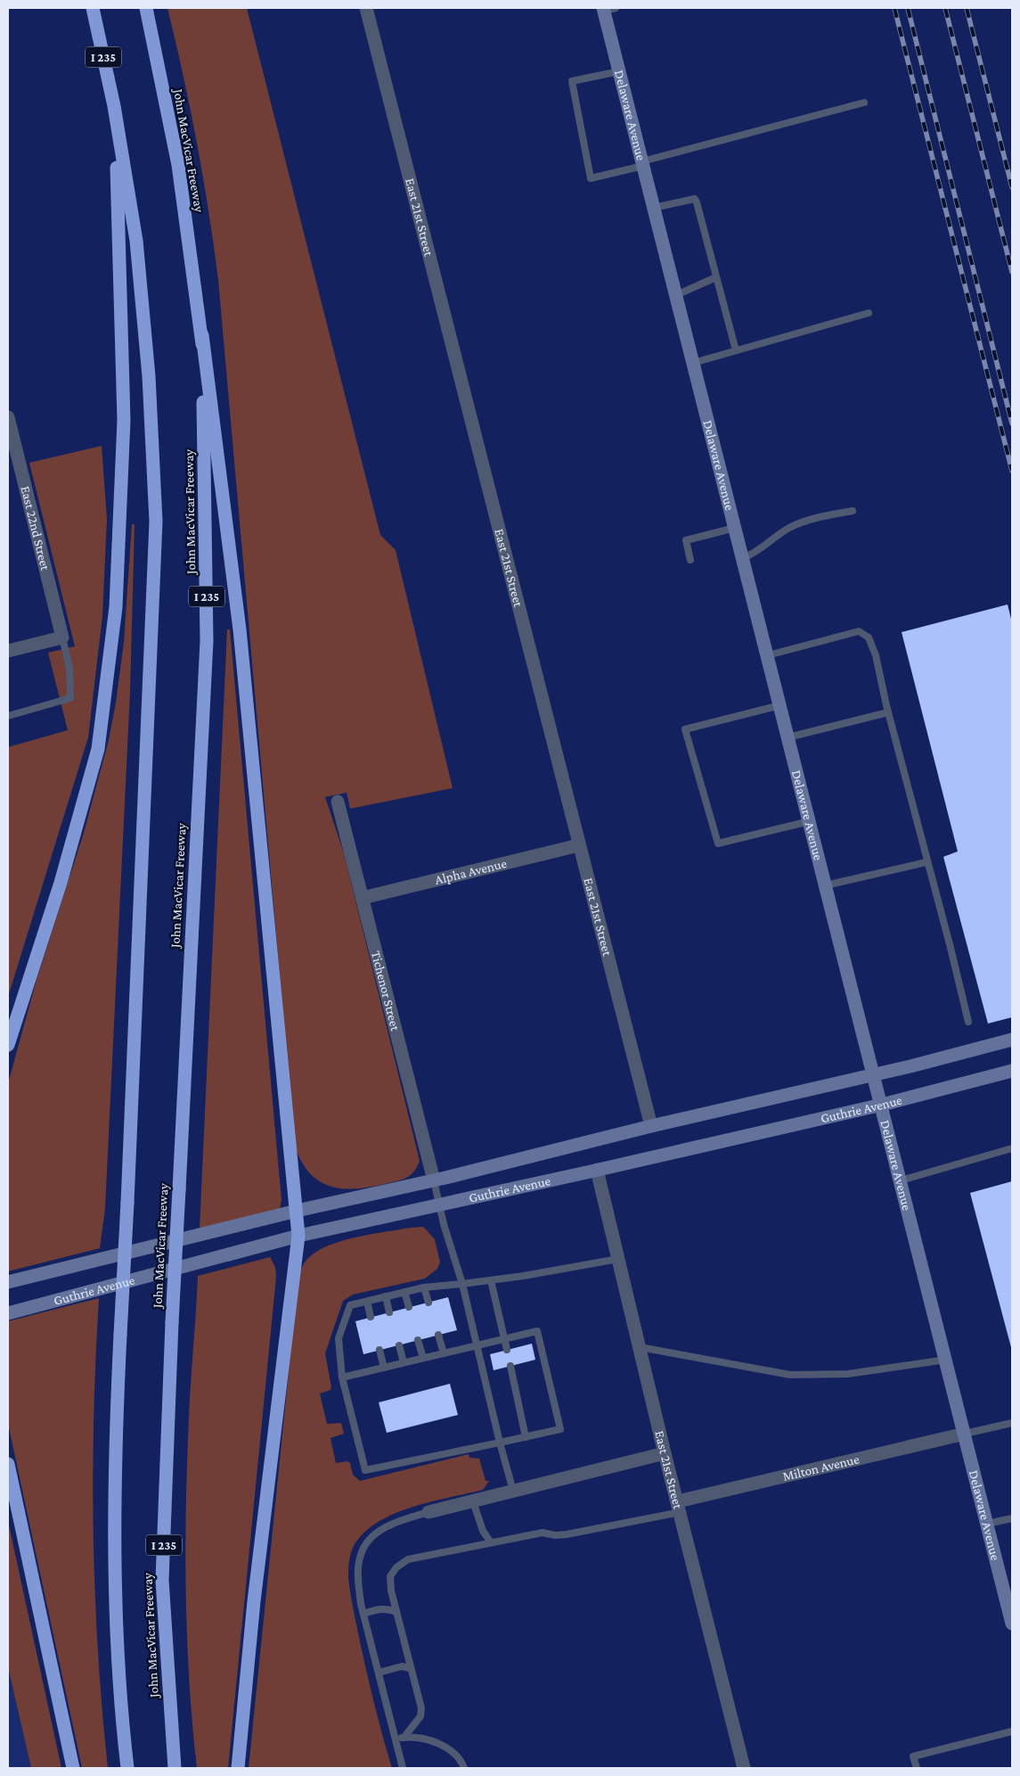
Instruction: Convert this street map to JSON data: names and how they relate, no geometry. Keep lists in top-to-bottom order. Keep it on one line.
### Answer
{"streets":{"highway":["I 235","John MacVicar Freeway"],"main road":["Delaware Avenue","Guthrie Avenue"],"street":["East 21st Street","East 22nd Street","Alpha Avenue","Tichenor Street","Milton Avenue"]},"crossings":[["Delaware Avenue","Guthrie Avenue"],["Delaware Avenue","Milton Avenue"],["East 21st Street","Alpha Avenue"],["East 21st Street","Guthrie Avenue"],["East 21st Street","Milton Avenue"],["Alpha Avenue","Tichenor Street"],["Tichenor Street","Guthrie Avenue"]]}
